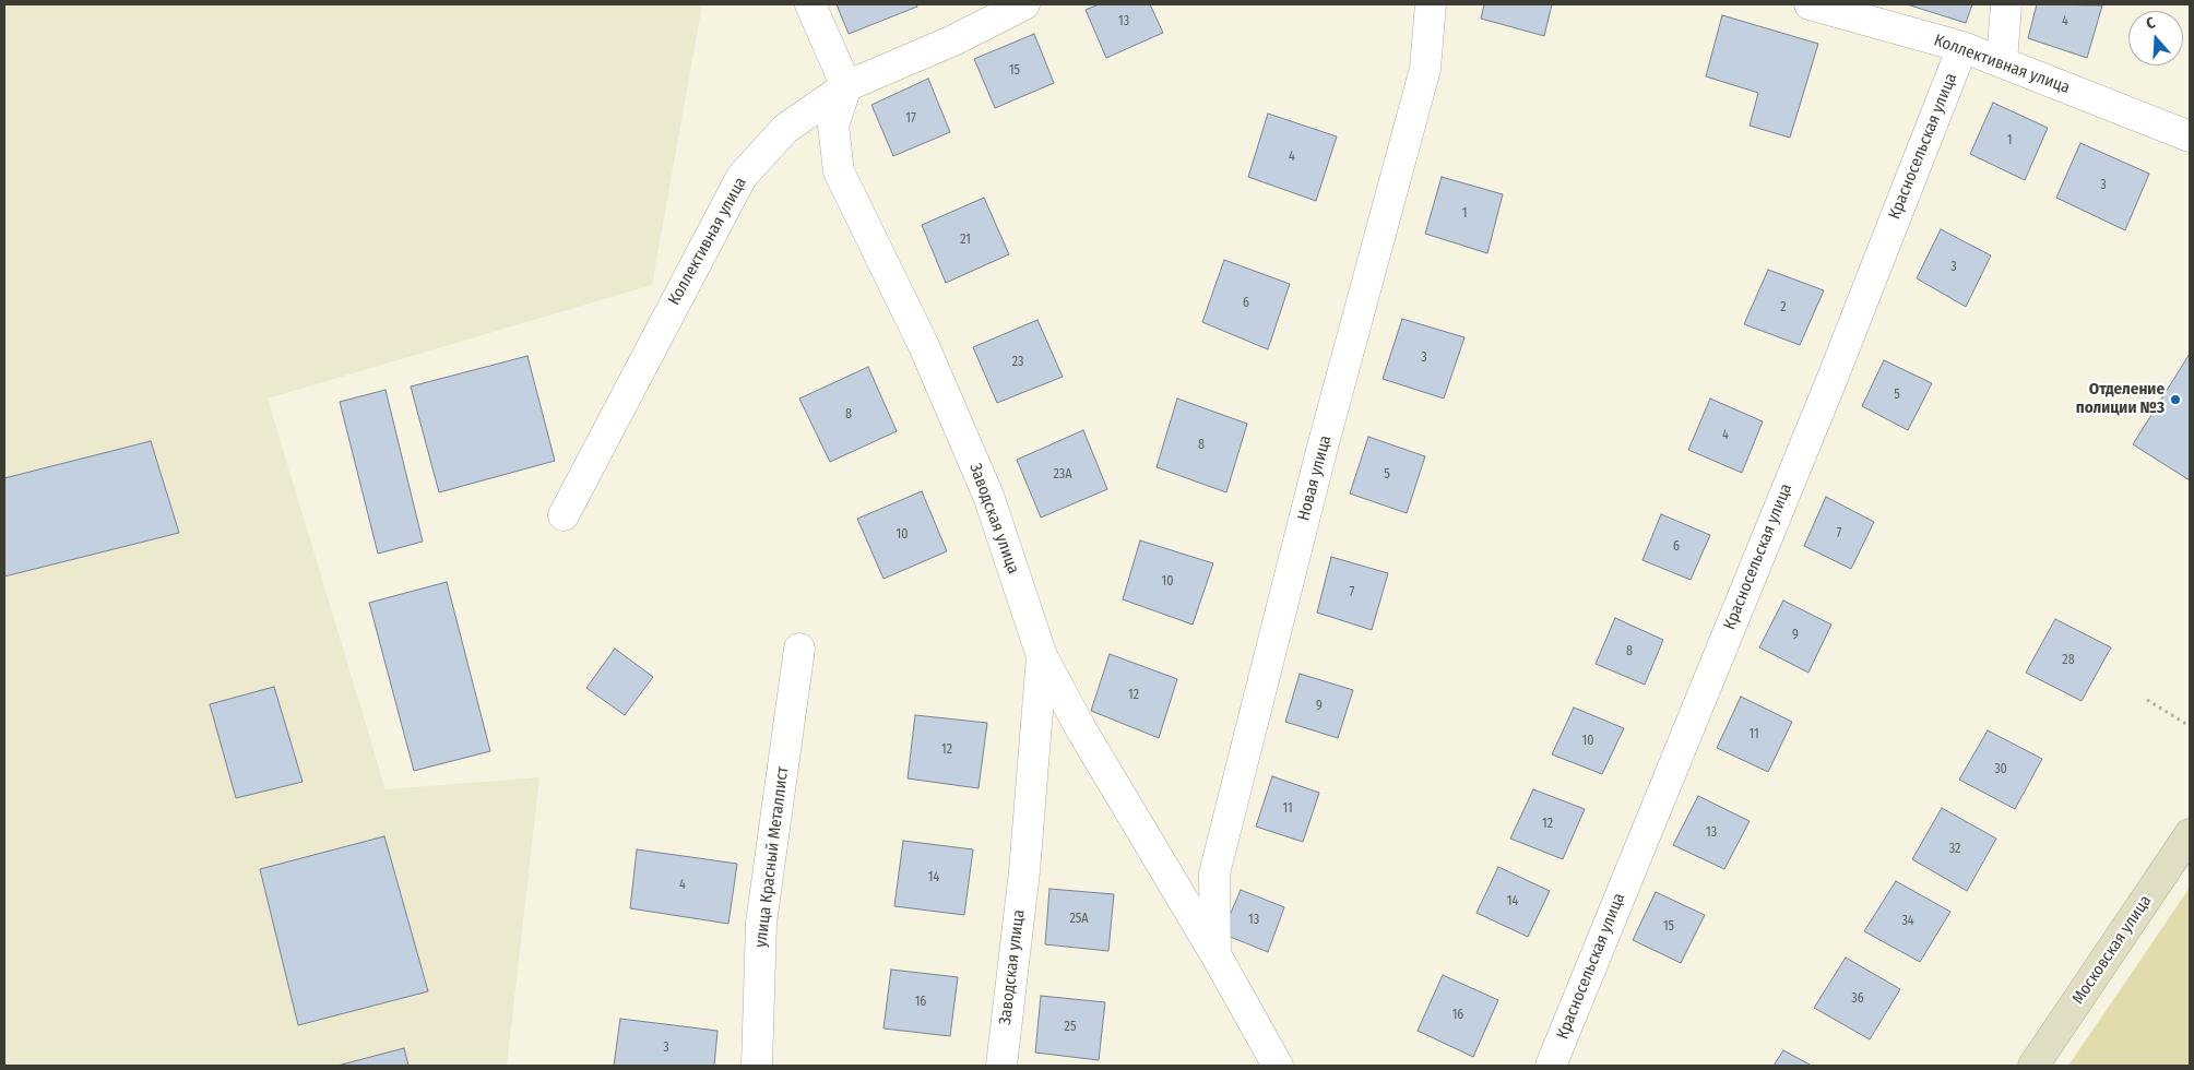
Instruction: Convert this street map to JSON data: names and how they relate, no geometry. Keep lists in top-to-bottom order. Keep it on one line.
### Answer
{"streets":{"street":["Коллективная улица","Красносельская улица","Новая улица","Заводская улица","улица Красный Металлист","Московская улица"]},"crossings":[["Коллективная улица","Красносельская улица"],["Коллективная улица","Заводская улица"]],"places":["Отделение полиции №3"],"house_numbers":["13","4","15","17","1","4","3","1","21","3","6","2","3","23","5","8","4","8","23А","5","7","10","6","10","7","9","8","28","12","9","11","10","12","30","11","12","13","32","14","4","14","25А","13","34","15","36","16","16","25","3"],"north":"top"}
